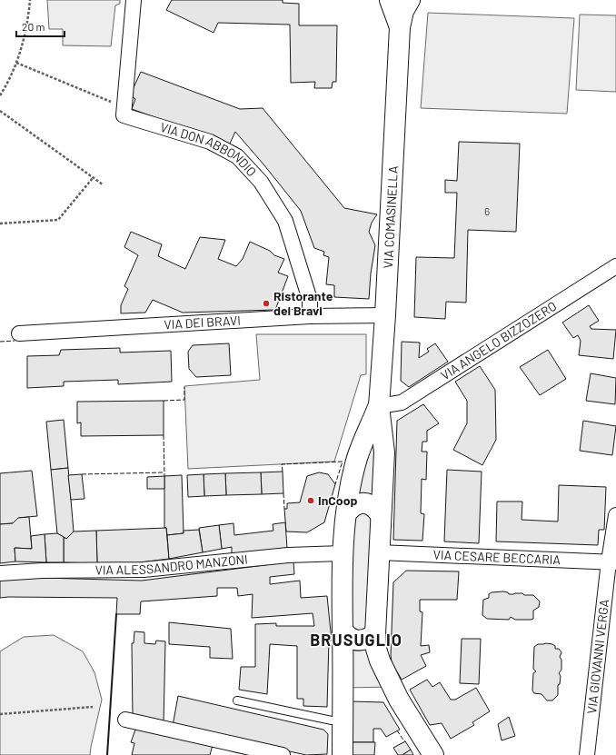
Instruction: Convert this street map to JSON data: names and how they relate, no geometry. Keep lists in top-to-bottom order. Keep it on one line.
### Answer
{"streets":{"street":["VIA DON ABBONDIO","VIA COMASINELLA","VIA DEI BRAVI","VIA ANGELO BIZZOZERO","VIA CESARE BECCARIA","VIA ALESSANDRO MANZONI","VIA GIOVANNI VERGA"]},"crossings":[["VIA DON ABBONDIO","VIA DEI BRAVI"],["VIA COMASINELLA","VIA DEI BRAVI"],["VIA COMASINELLA","VIA ANGELO BIZZOZERO"],["VIA CESARE BECCARIA","VIA GIOVANNI VERGA"]],"districts":["BRUSUGLIO"],"places":["Ristorante dei Bravi","InCoop"],"house_numbers":["6"],"scale_bar":"20 m"}
